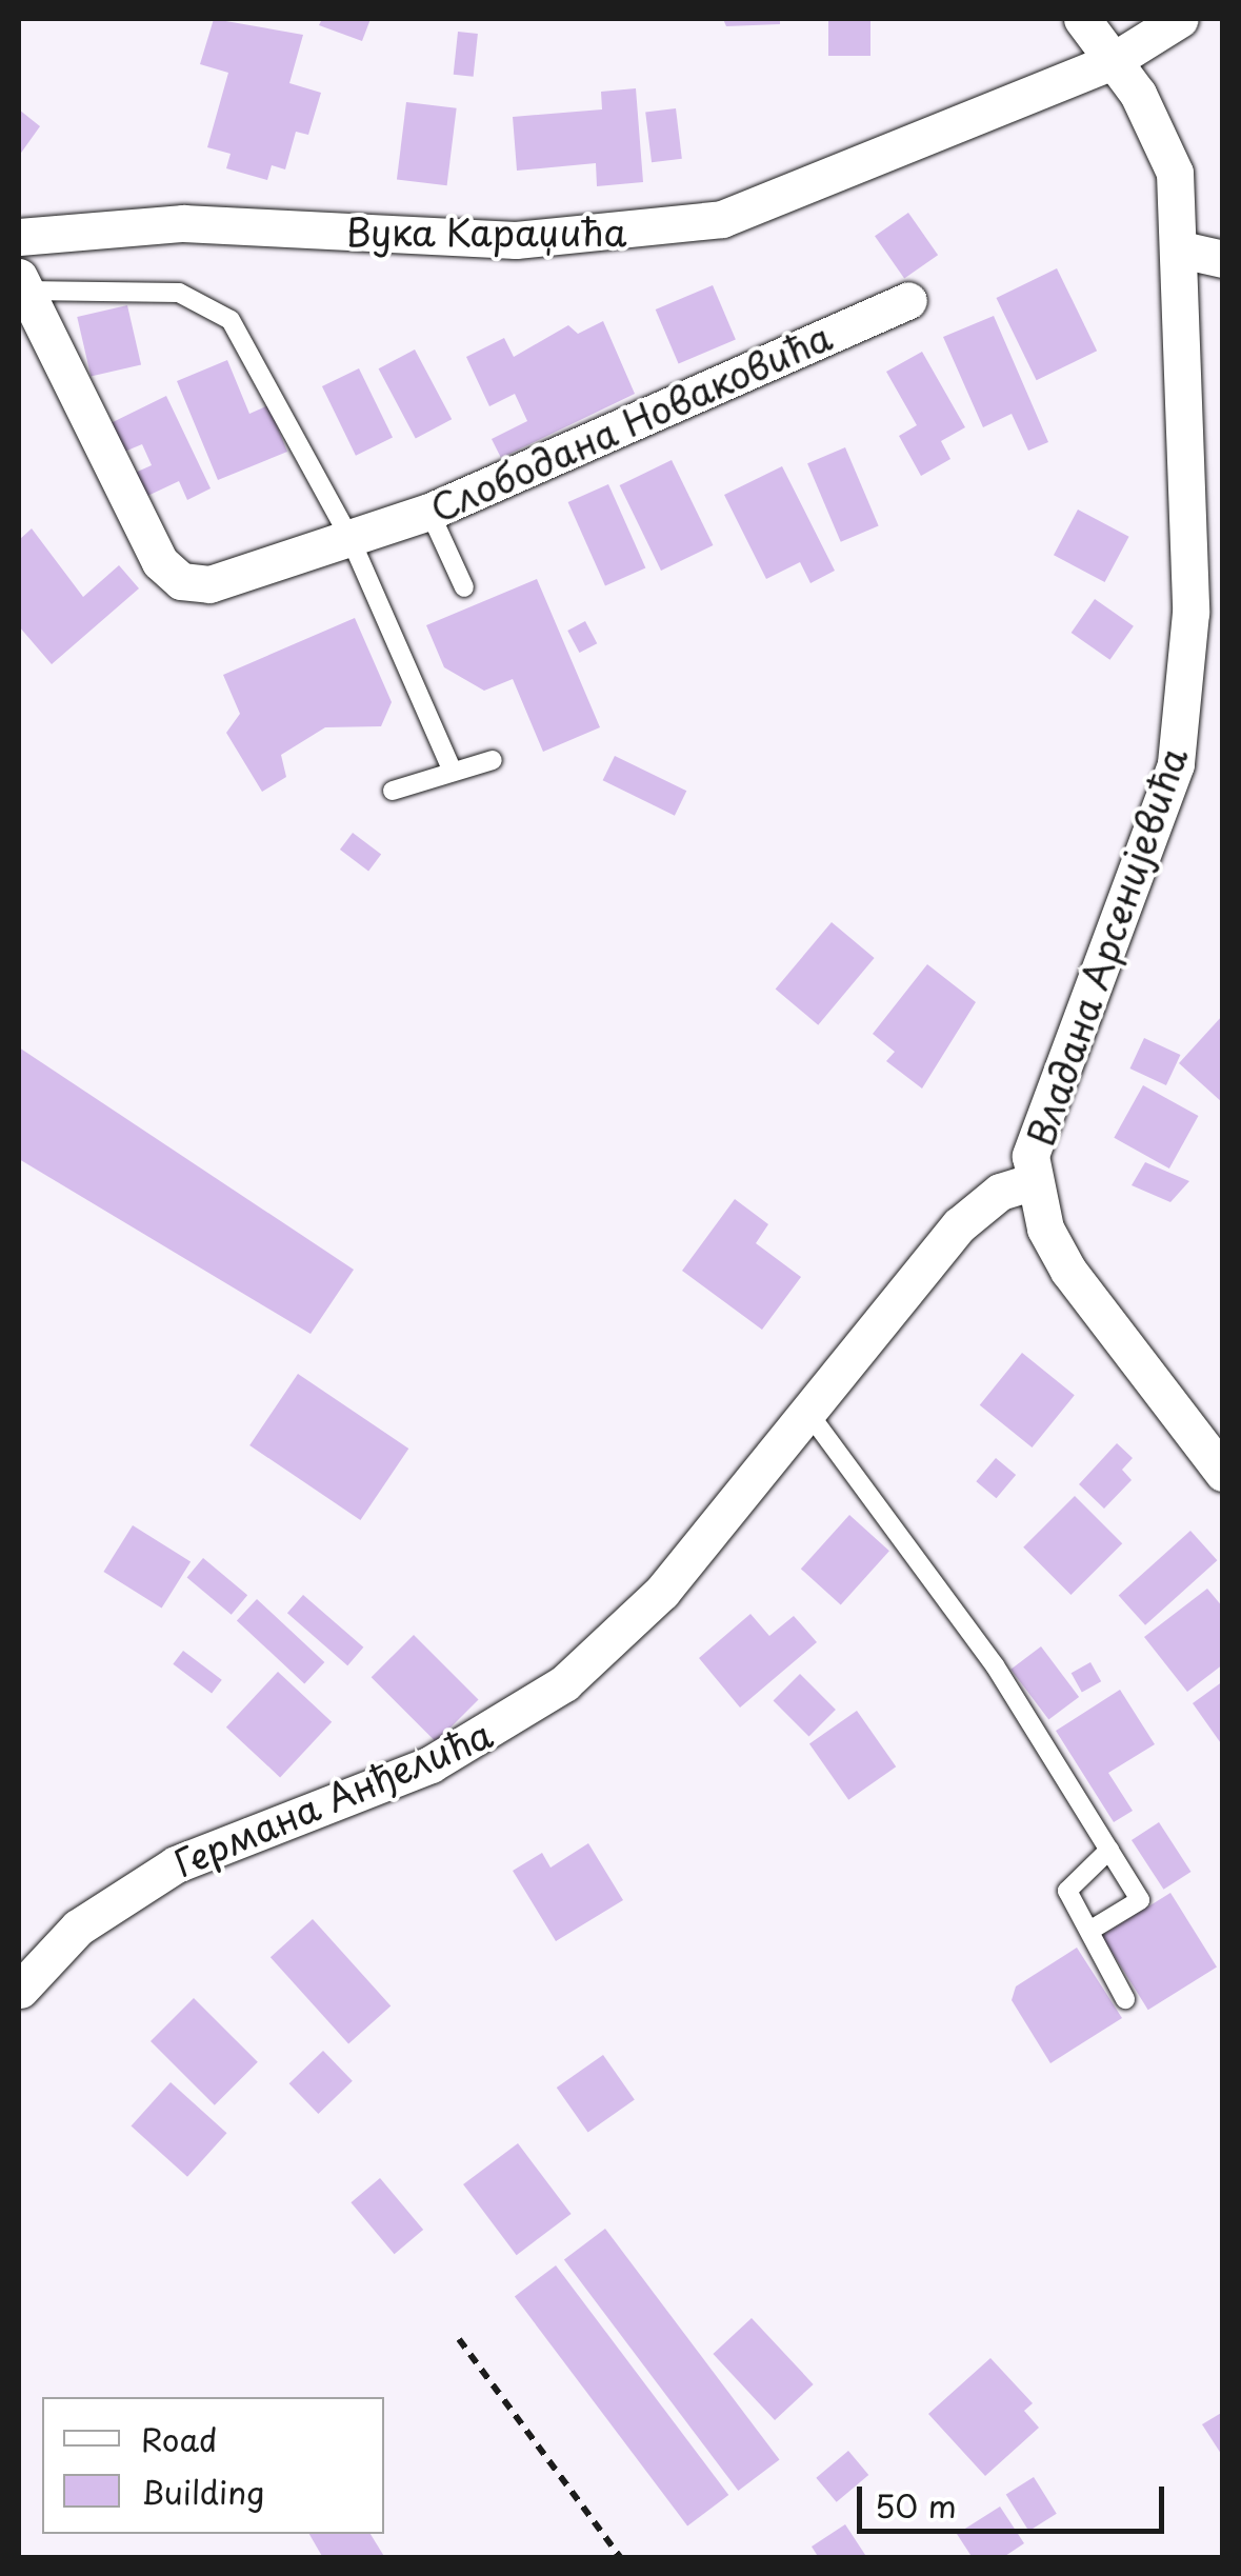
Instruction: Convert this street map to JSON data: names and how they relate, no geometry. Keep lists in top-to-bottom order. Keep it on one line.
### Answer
{"streets":{"street":["Вука Караџића","Слободана Новаковића","Владана Арсенијевића","Германа Анђелића"]},"crossings":[["Вука Караџића","Владана Арсенијевића"],["Владана Арсенијевића","Германа Анђелића"]],"legend":["Road","Building"],"scale_bar":"50 m"}
